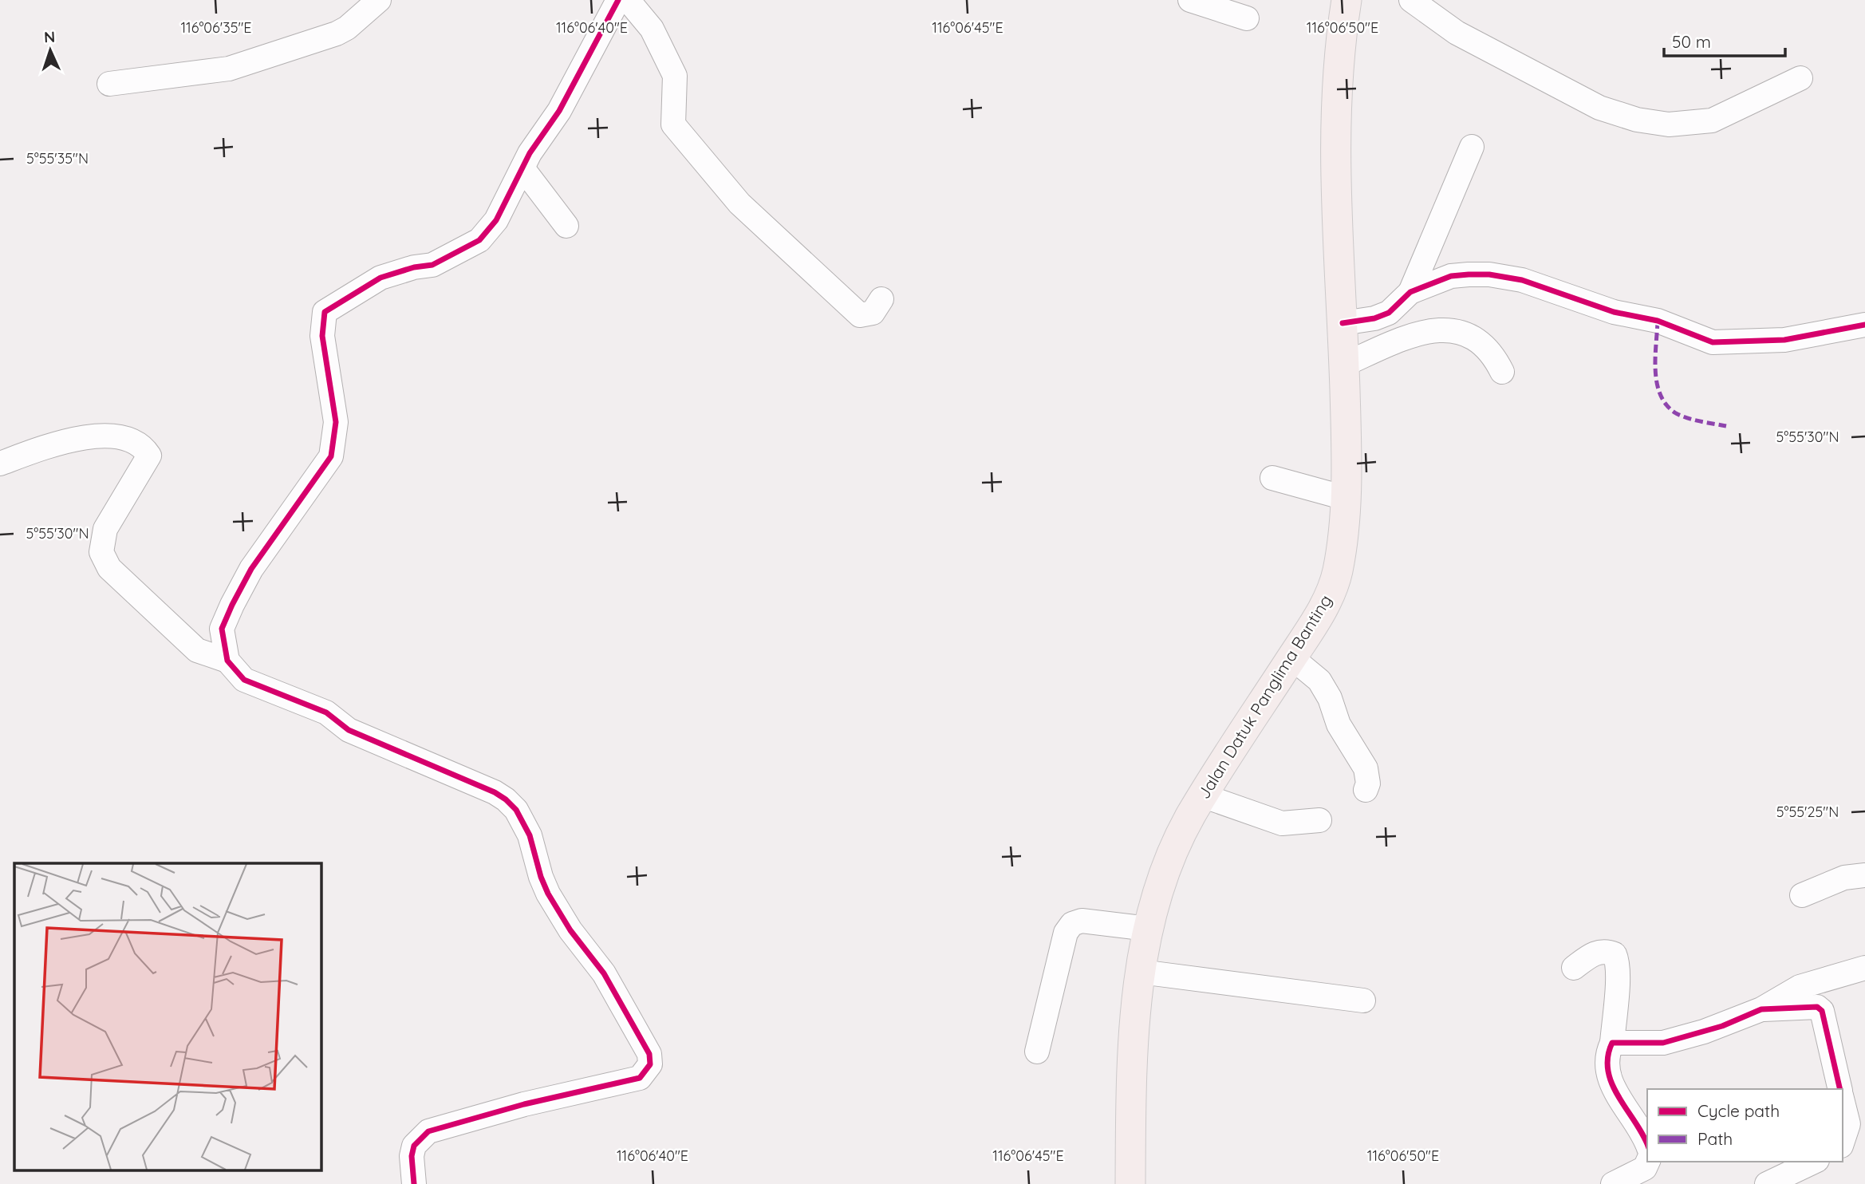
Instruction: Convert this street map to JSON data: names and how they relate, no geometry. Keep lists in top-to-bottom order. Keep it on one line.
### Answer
{"streets":{"main road":["Jalan Datuk Panglima Banting"]},"legend":["Cycle path","Path"],"scale_bar":"50 m","north":"top","coordinates":["116°06'35\"E","116°06'40\"E","116°06'45\"E","116°06'50\"E","5°55'35\"N","5°55'30\"N","5°55'25\"N"]}
